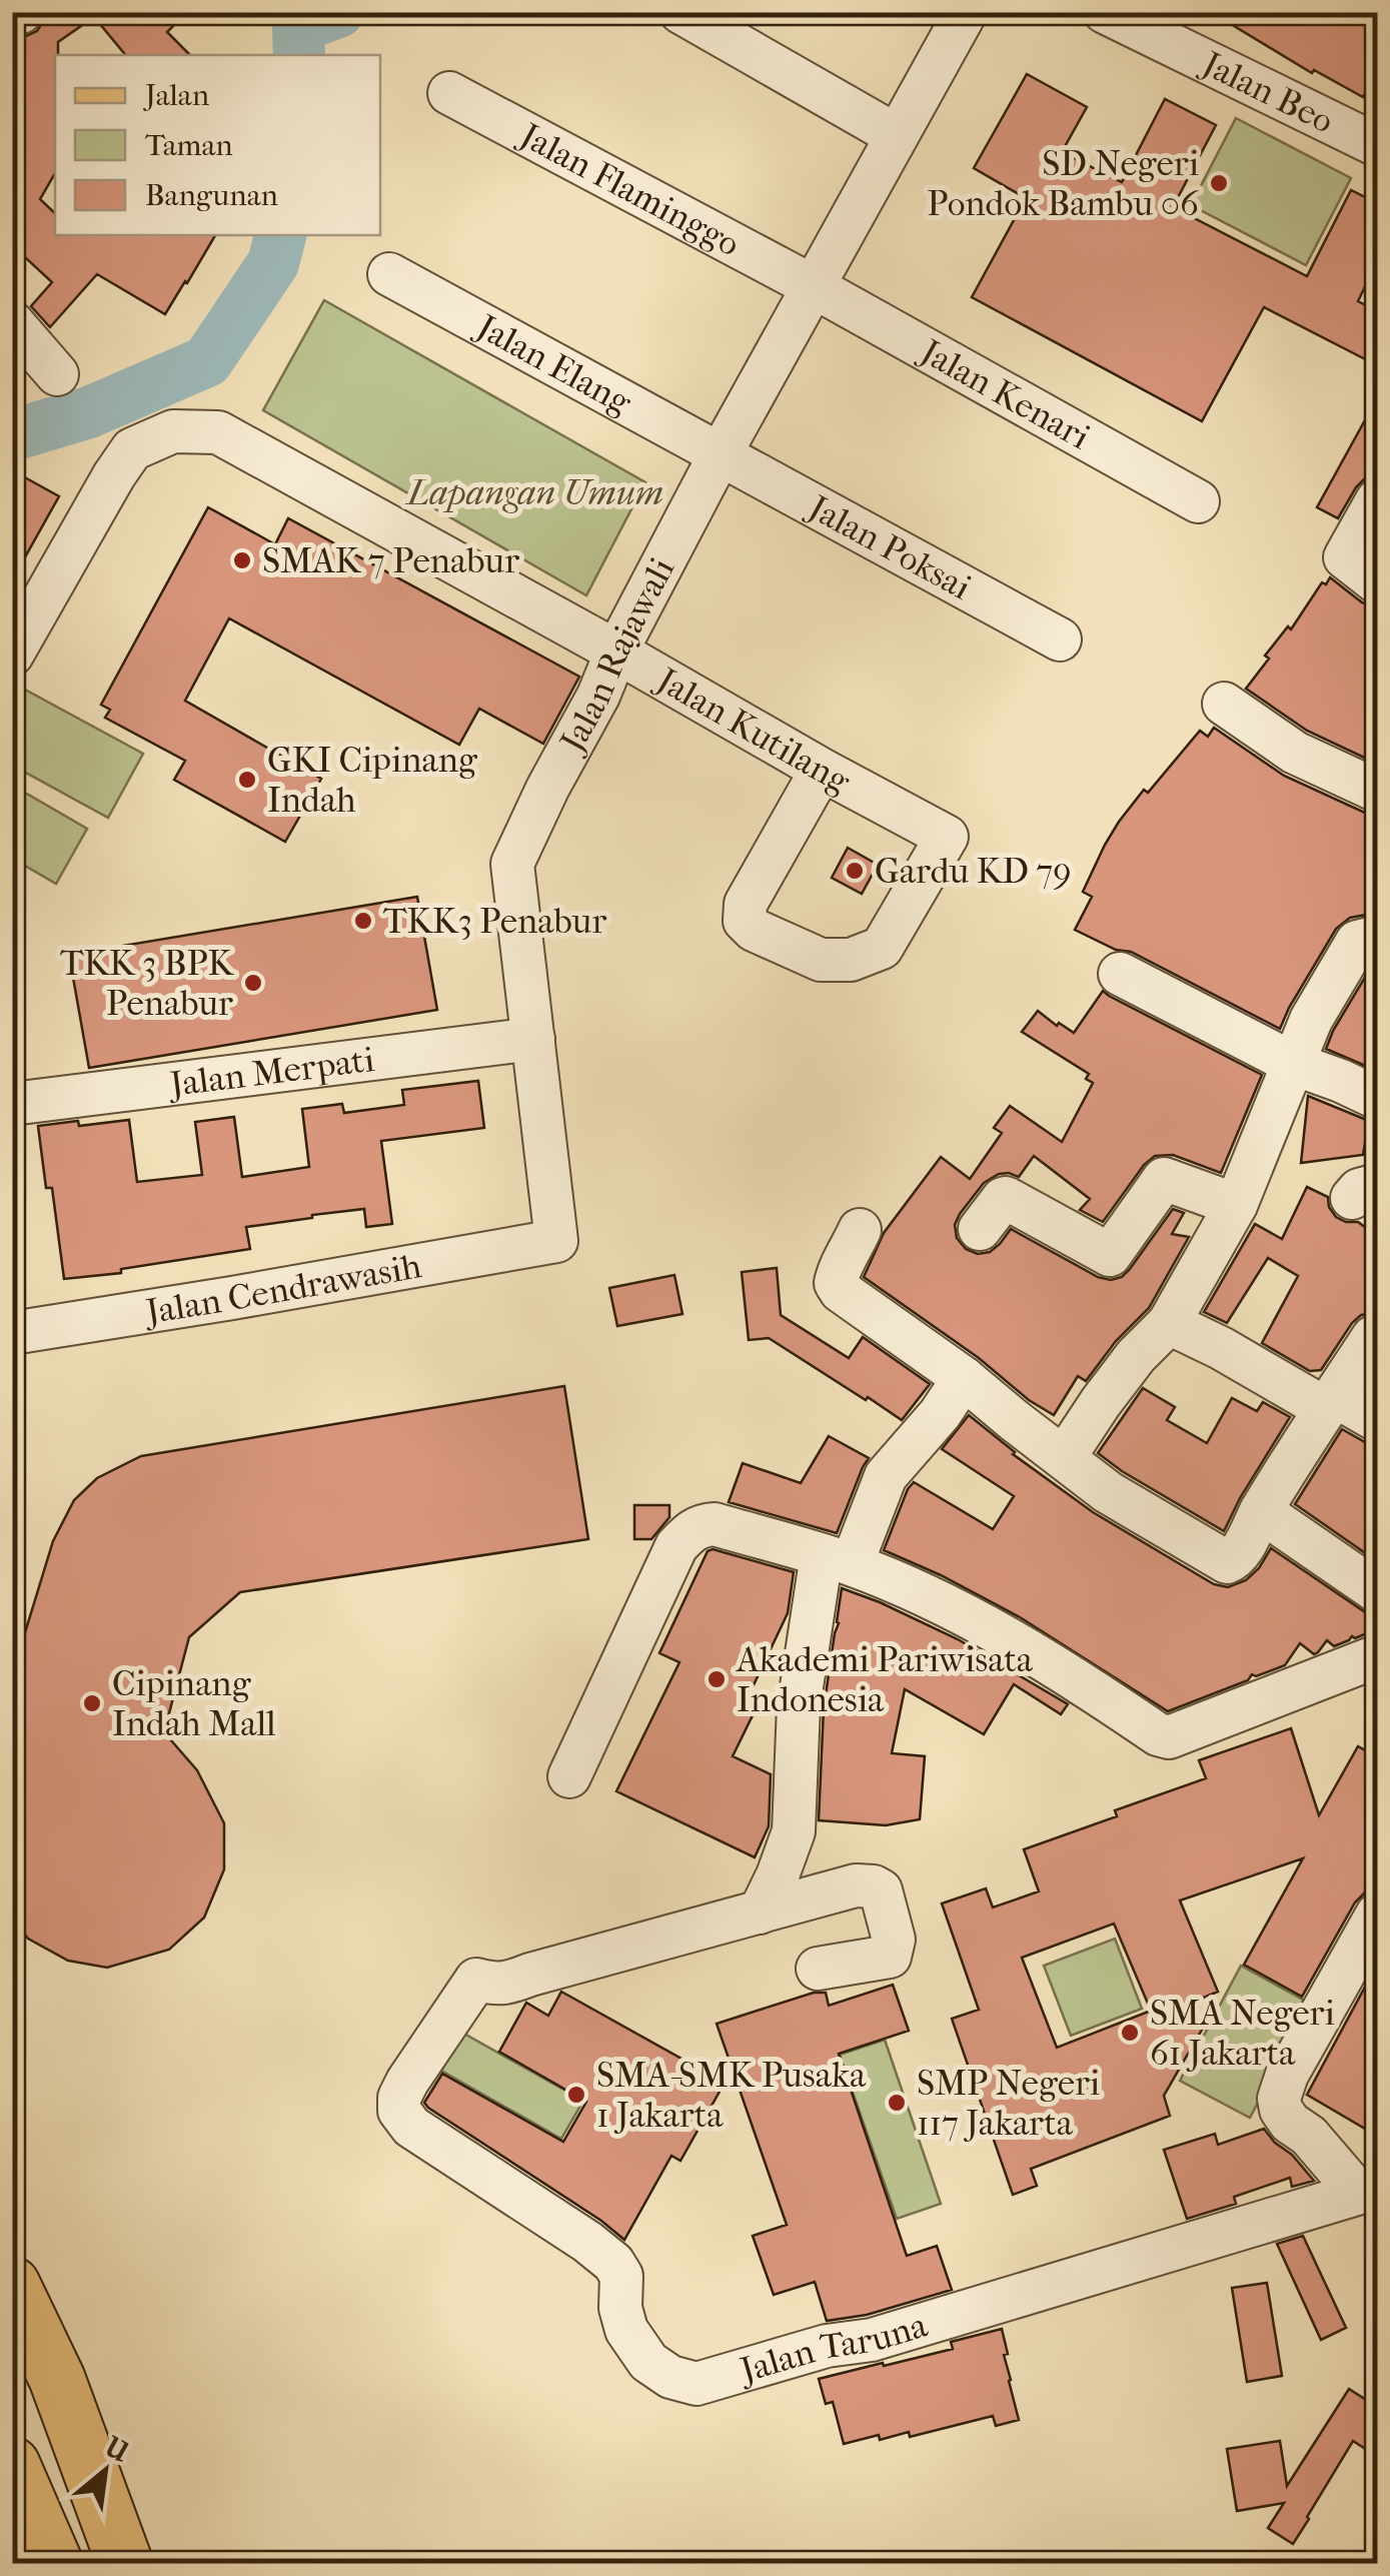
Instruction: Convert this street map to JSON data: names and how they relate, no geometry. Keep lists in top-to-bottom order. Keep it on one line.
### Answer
{"streets":{"street":["Jalan Beo","Jalan Flaminggo","Jalan Elang","Jalan Kenari","Jalan Poksai","Jalan Rajawali","Jalan Kutilang","Jalan Merpati","Jalan Cendrawasih","Jalan Taruna"]},"crossings":[["Jalan Flaminggo","Jalan Kenari"],["Jalan Flaminggo","Jalan Rajawali"],["Jalan Elang","Jalan Poksai"],["Jalan Elang","Jalan Rajawali"],["Jalan Kenari","Jalan Rajawali"],["Jalan Poksai","Jalan Rajawali"],["Jalan Rajawali","Jalan Kutilang"],["Jalan Rajawali","Jalan Merpati"],["Jalan Rajawali","Jalan Cendrawasih"]],"parks":["Lapangan Umum"],"places":["SD Negeri Pondok Bambu 06","SMAK 7 Penabur","GKI Cipinang Indah","Gardu KD 79","TKK3 Penabur","TKK 3 BPK Penabur","Akademi Pariwisata Indonesia","Cipinang Indah Mall","SMA Negeri 61 Jakarta","SMA-SMK Pusaka 1 Jakarta","SMP Negeri 117 Jakarta"],"legend":["Jalan","Taman","Bangunan"],"north":"top right"}
